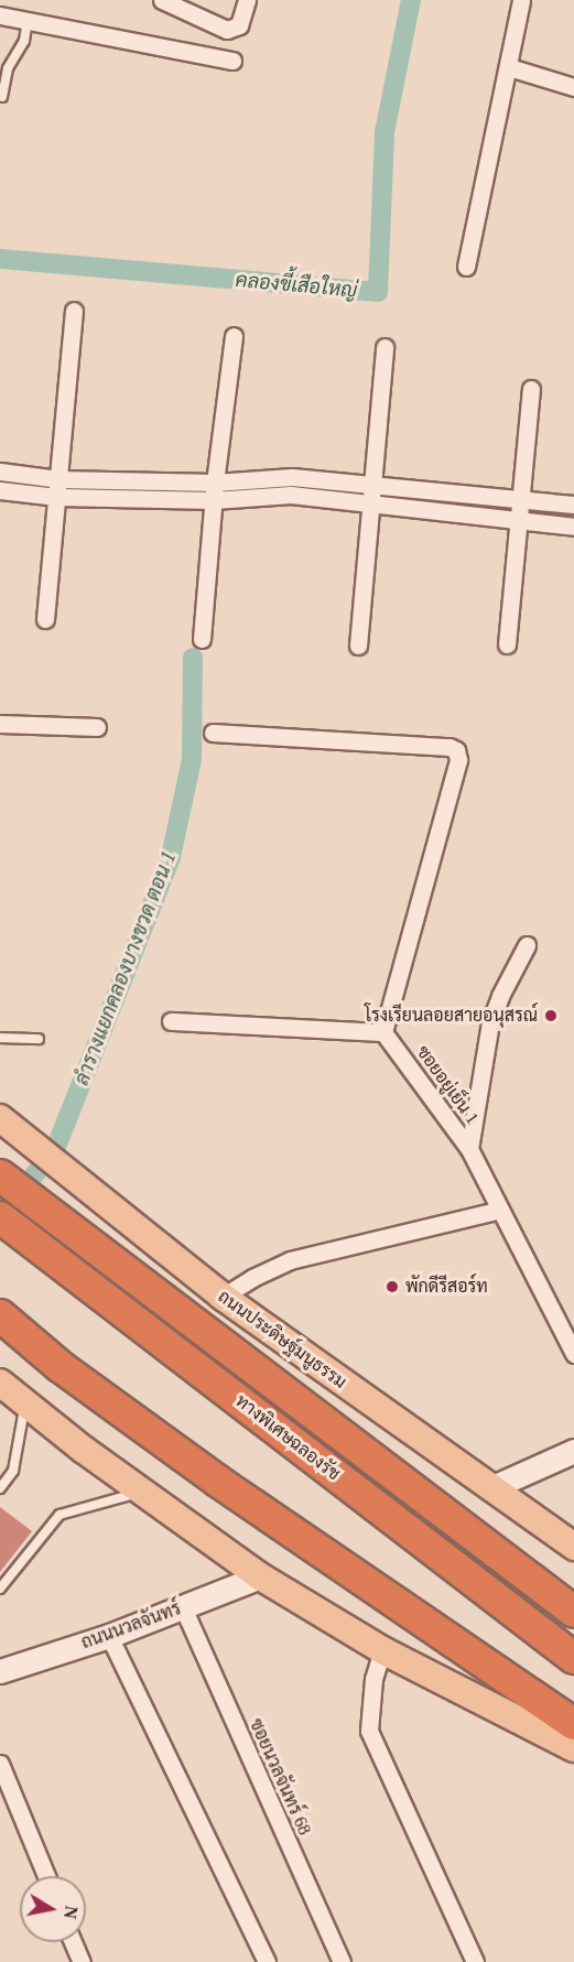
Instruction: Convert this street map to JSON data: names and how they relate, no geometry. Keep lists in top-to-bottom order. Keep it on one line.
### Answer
{"streets":{"highway":["ทางพิเศษฉลองรัช"],"main road":["ถนนประดิษฐ์มนูธรรม","ถนนนวลจันทร์"],"street":["ซอยอยู่เย็น 1","ซอยนวลจันทร์ 68"]},"crossings":[["ถนนนวลจันทร์","ซอยนวลจันทร์ 68"]],"water":["คลองขี้เสือใหญ่","ลำรางแยกคลองบางขวด ตอน 1"],"places":["โรงเรียนลอยสายอนุสรณ์","พักดีรีสอร์ท"],"north":"right"}
